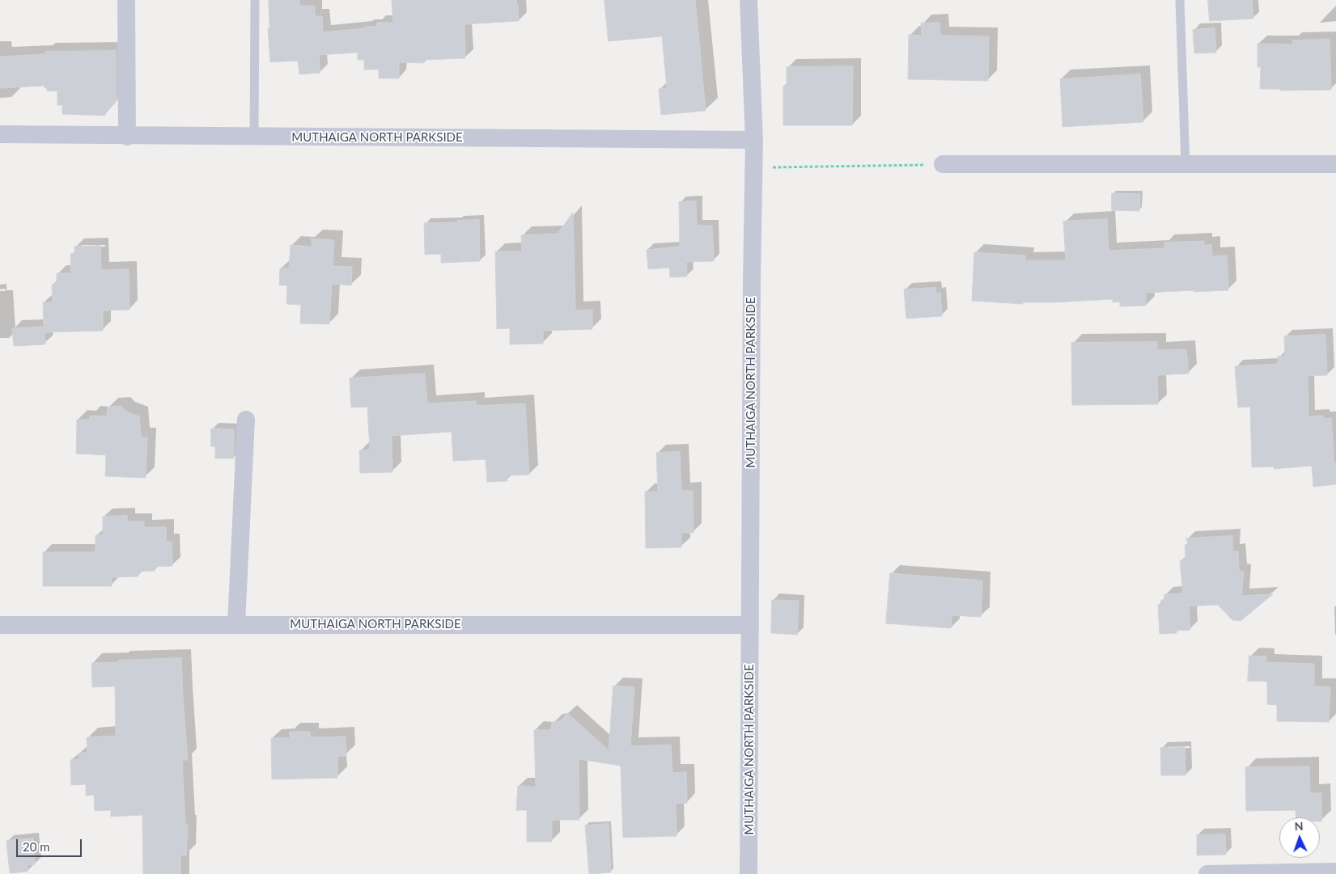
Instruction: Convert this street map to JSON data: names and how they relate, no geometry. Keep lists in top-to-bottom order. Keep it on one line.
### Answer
{"streets":{"street":["MUTHAIGA NORTH PARKSIDE"]},"scale_bar":"20 m","north":"top"}
